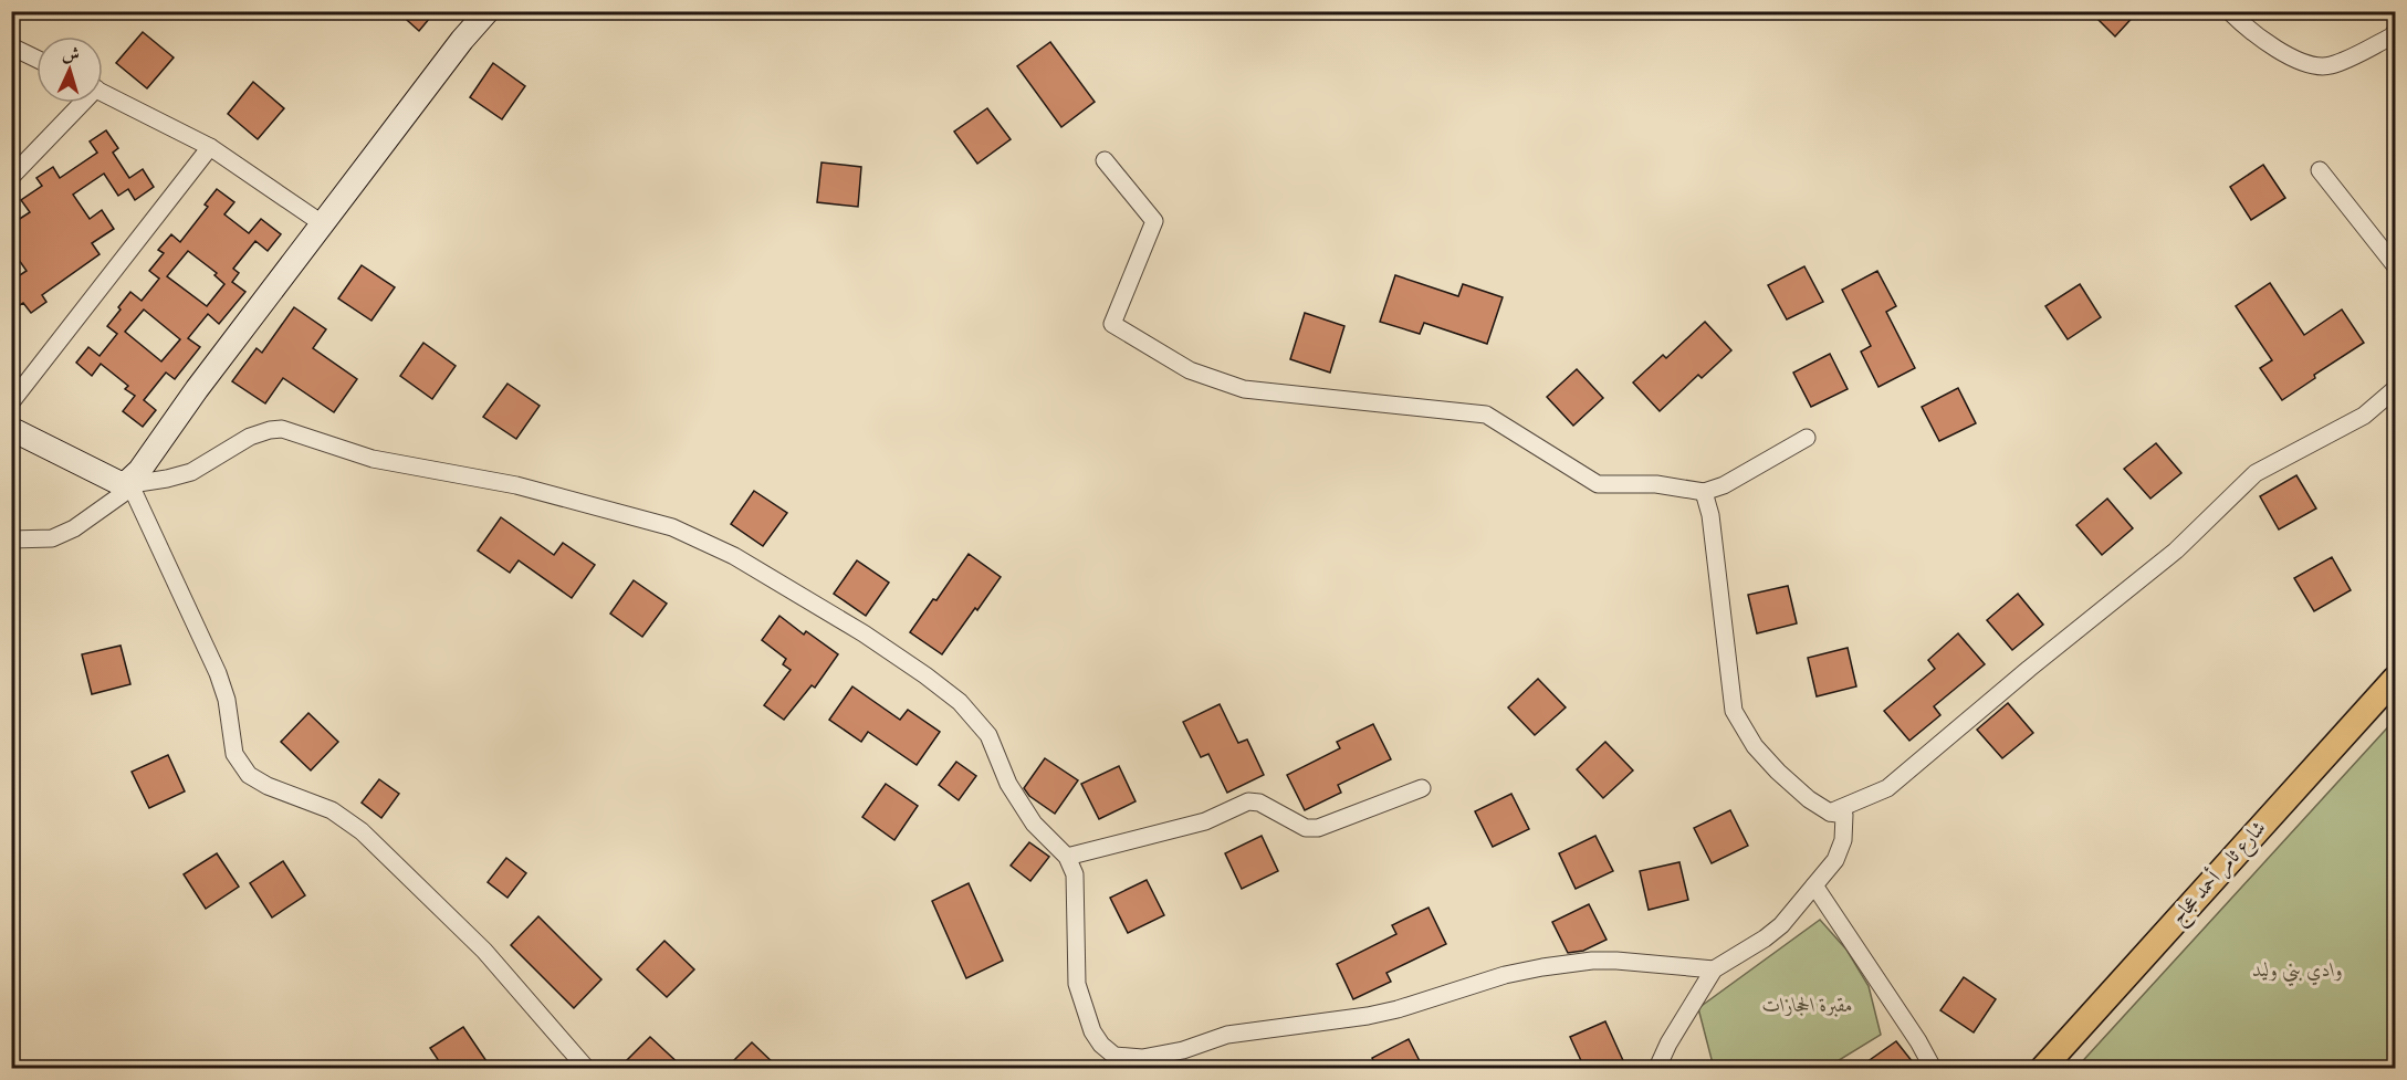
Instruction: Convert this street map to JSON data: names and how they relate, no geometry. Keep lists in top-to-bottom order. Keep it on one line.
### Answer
{"streets":{"main road":["شارع ثامر أحمد عجاج"]},"parks":["وادي بني وليد","مقبرة الحجازات"],"north":"top"}
